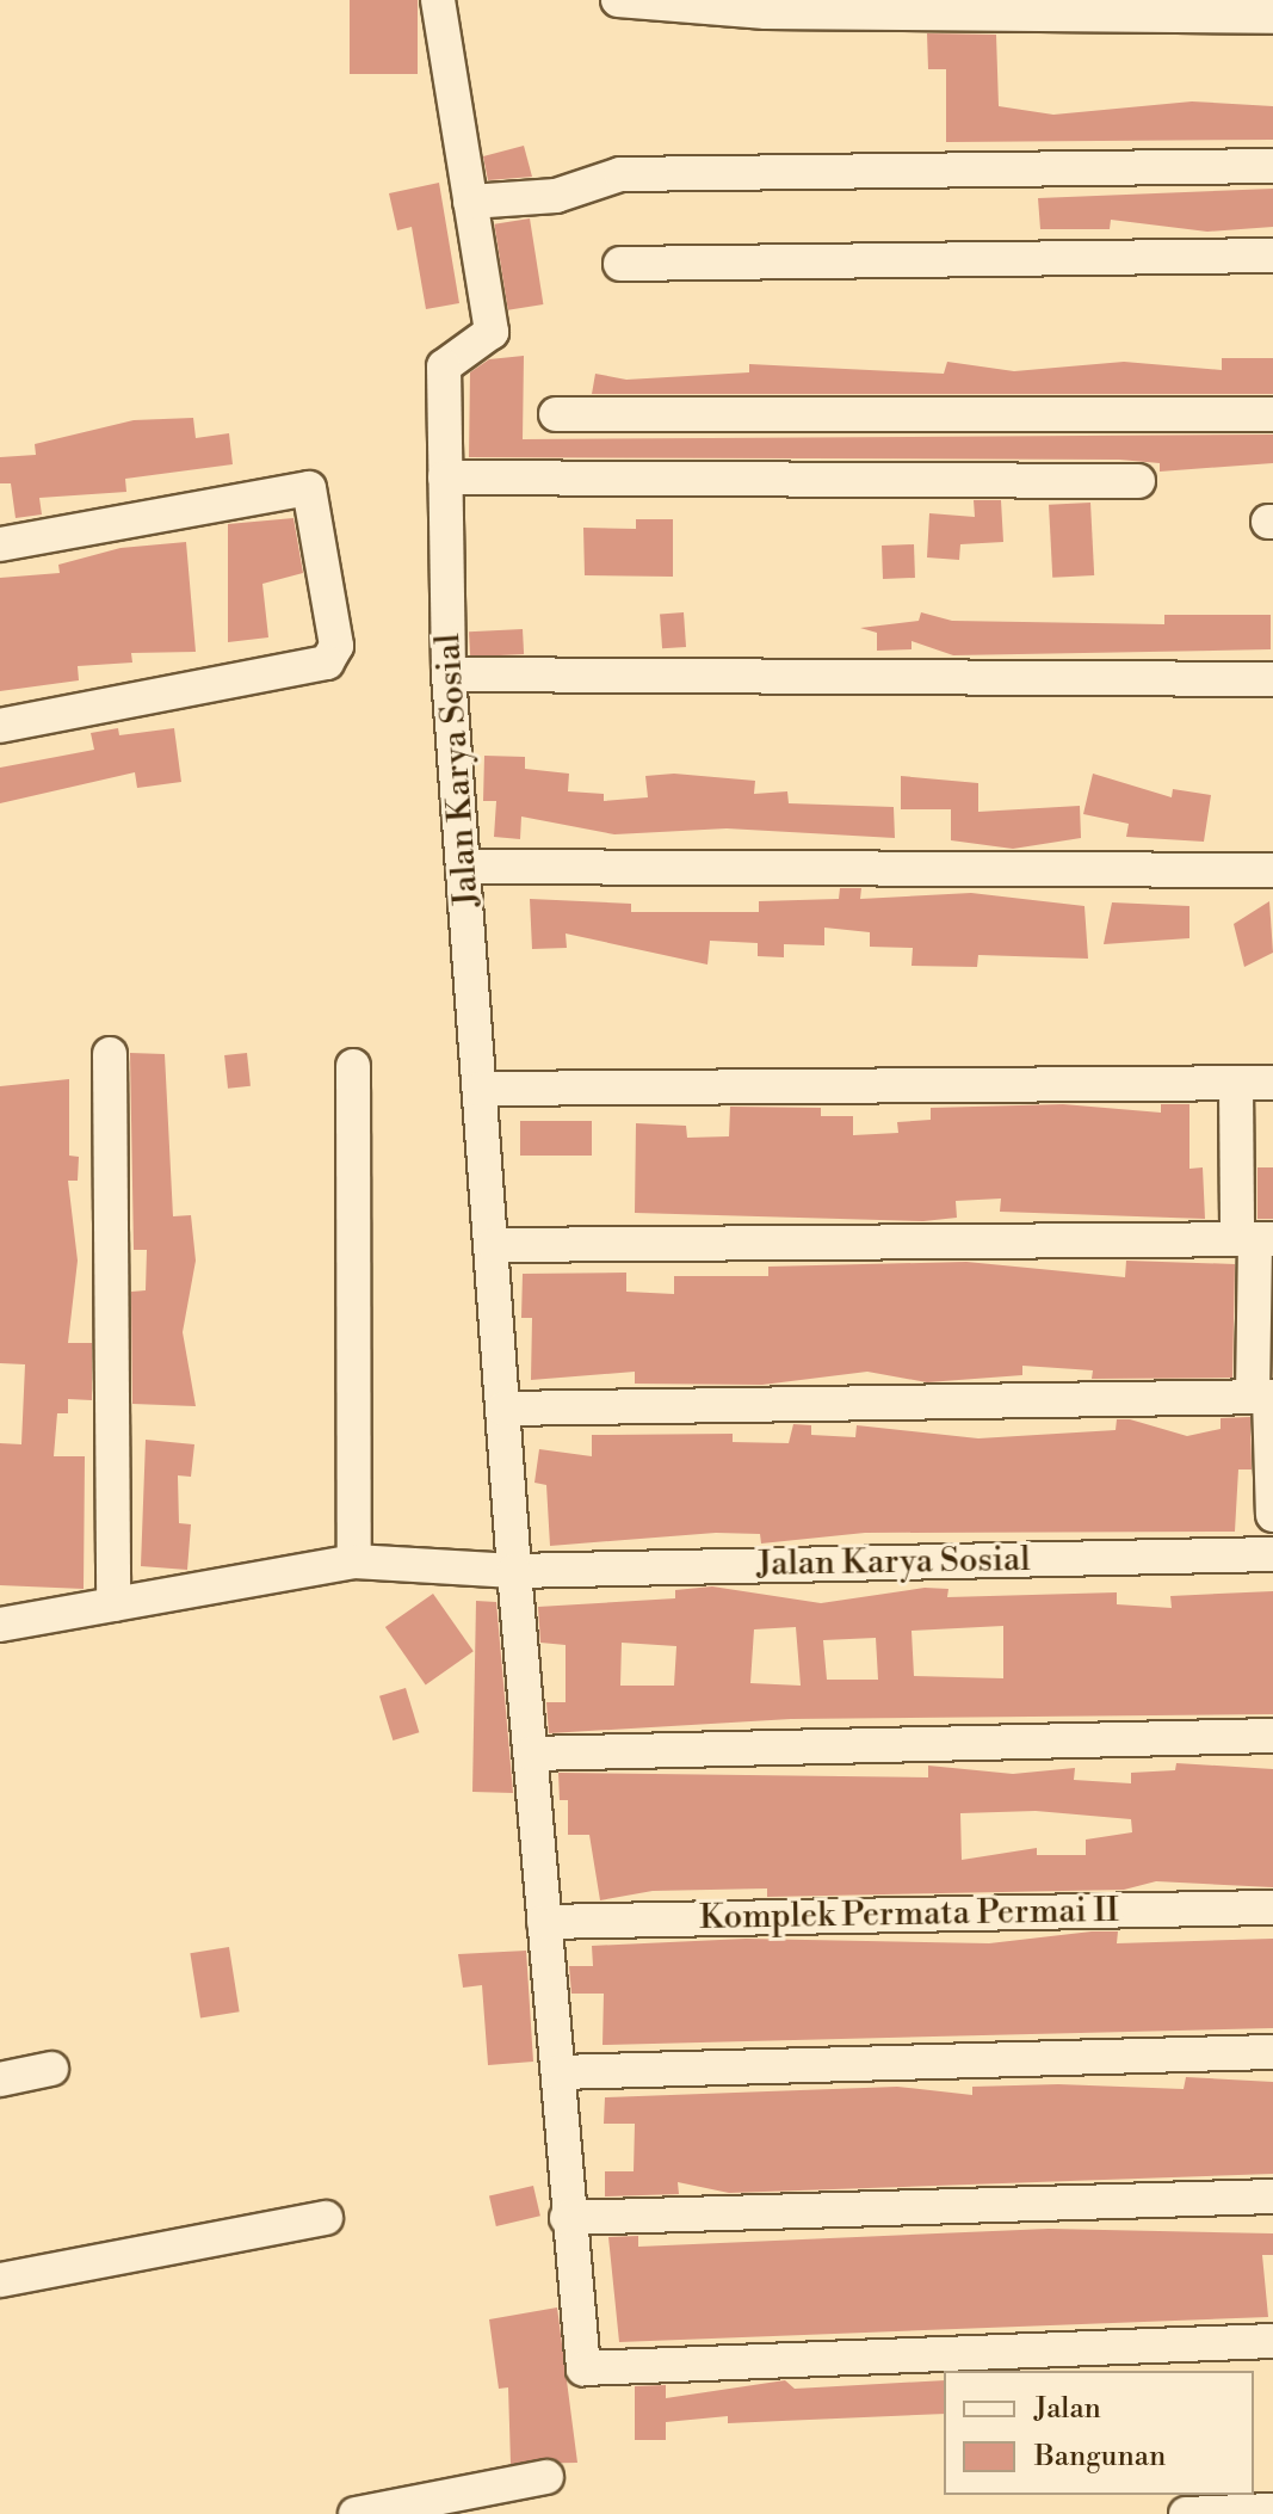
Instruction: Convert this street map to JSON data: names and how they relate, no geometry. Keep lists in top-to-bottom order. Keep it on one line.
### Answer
{"streets":{"street":["Jalan Karya Sosial","Komplek Permata Permai II"]},"legend":["Jalan","Bangunan"]}
